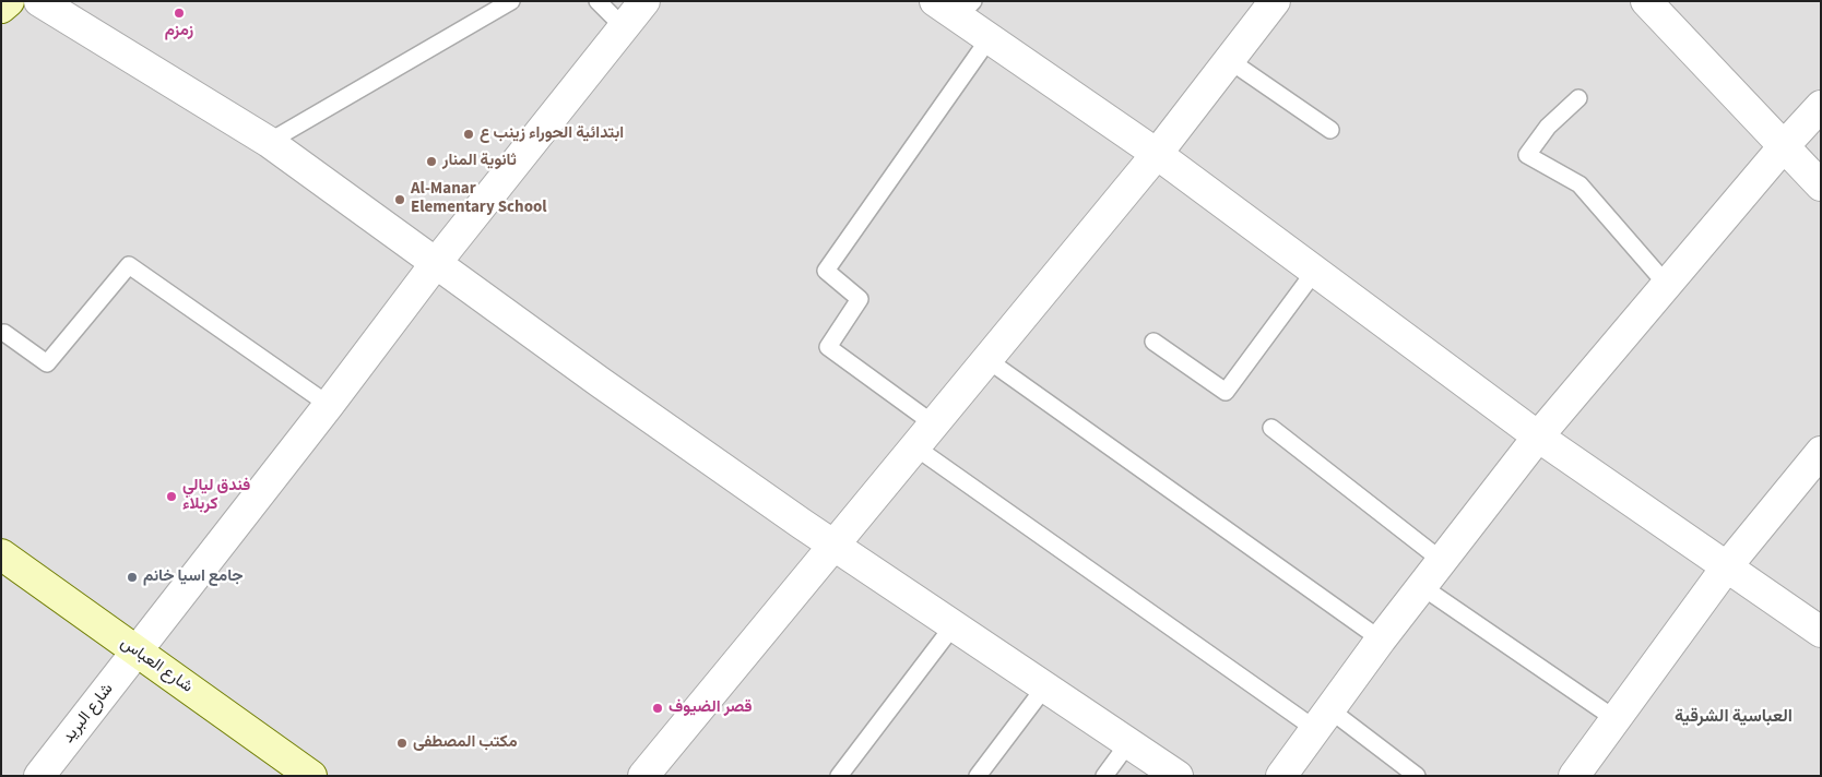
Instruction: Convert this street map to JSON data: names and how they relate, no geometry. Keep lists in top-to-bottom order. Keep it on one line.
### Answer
{"streets":{"main road":["شارع العباس"],"street":["شارع البريد"]},"crossings":[["شارع العباس","شارع البريد"]],"districts":["العباسية الشرقية"],"places":["زمزم","ابتدائية الحوراء زينب ع","ثانوية المنار","Al-Manar Elementary School","فندق ليالي كربلاء","جامع اسيا خانم","قصر الضيوف","مكتب المصطفى"]}
